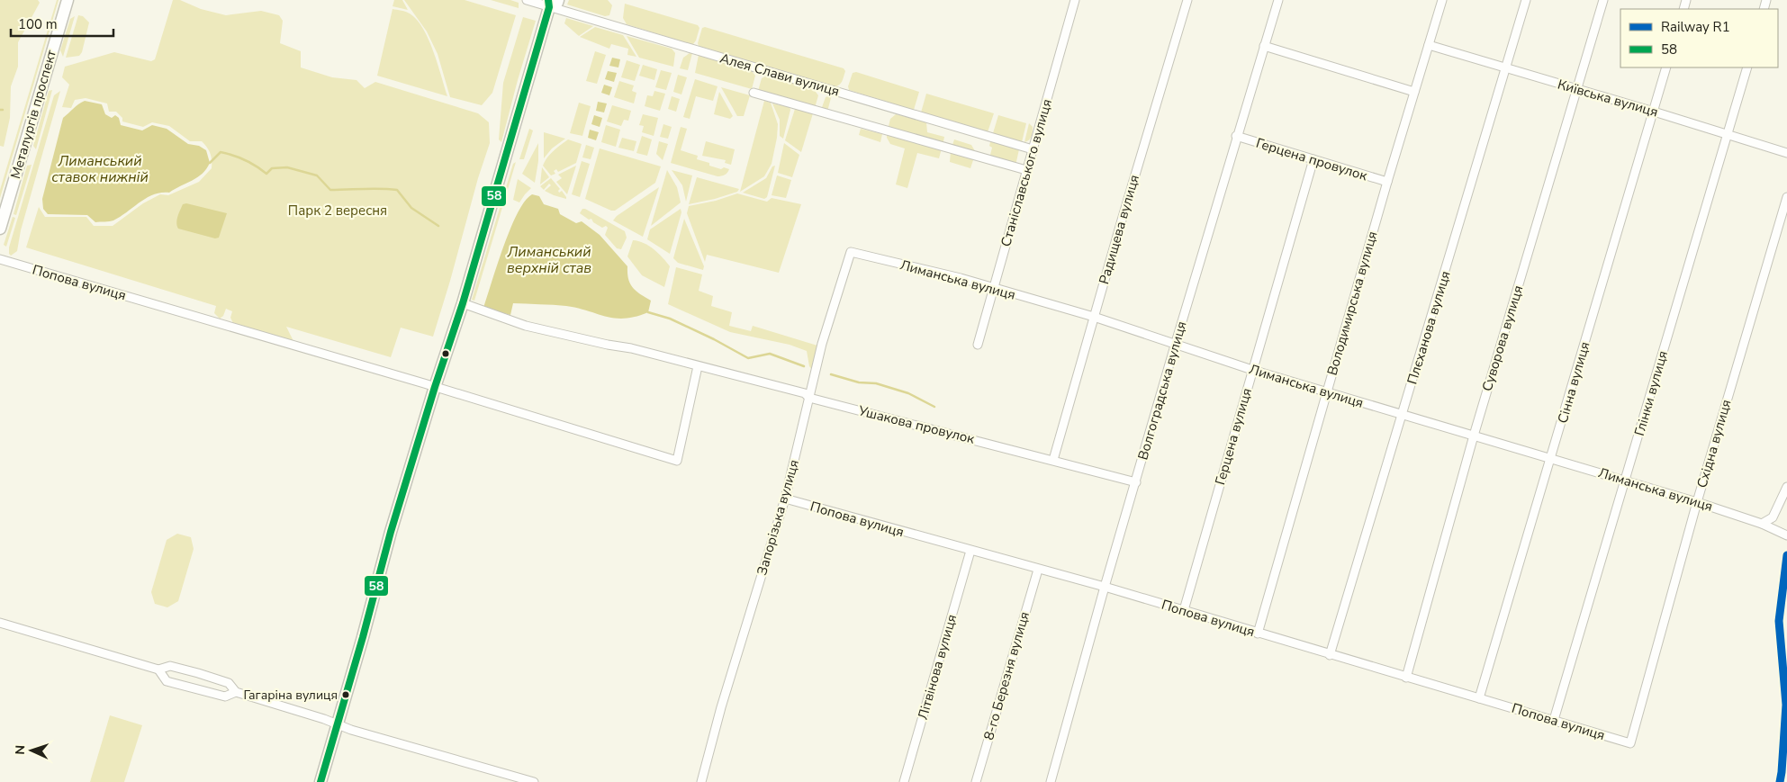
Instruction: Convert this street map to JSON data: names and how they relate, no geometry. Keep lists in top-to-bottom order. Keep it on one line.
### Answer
{"streets":{"street":["Алея Слави вулиця","Київська вулиця","Металургів проспект","Герцена провулок","Станіславського вулиця","Радищева вулиця","Лиманська вулиця","Попова вулиця","Володимирська вулиця","Плєханова вулиця","Суворова вулиця","Сінна вулиця","Волгоградська вулиця","Глінки вулиця","Ушакова провулок","Герцена вулиця","Східна вулиця","Запорізька вулиця","Літвінова вулиця","8-го Березня вулиця"]},"crossings":[["Алея Слави вулиця","Станіславського вулиця"],["Київська вулиця","Володимирська вулиця"],["Київська вулиця","Плєханова вулиця"],["Київська вулиця","Суворова вулиця"],["Київська вулиця","Сінна вулиця"],["Київська вулиця","Глінки вулиця"],["Герцена провулок","Володимирська вулиця"],["Герцена провулок","Волгоградська вулиця"],["Герцена провулок","Герцена вулиця"],["Станіславського вулиця","Лиманська вулиця"],["Радищева вулиця","Лиманська вулиця"],["Радищева вулиця","Ушакова провулок"],["Лиманська вулиця","Володимирська вулиця"],["Лиманська вулиця","Плєханова вулиця"],["Лиманська вулиця","Суворова вулиця"],["Лиманська вулиця","Сінна вулиця"],["Лиманська вулиця","Волгоградська вулиця"],["Лиманська вулиця","Глінки вулиця"],["Лиманська вулиця","Герцена вулиця"],["Лиманська вулиця","Східна вулиця"],["Лиманська вулиця","Запорізька вулиця"],["Попова вулиця","Володимирська вулиця"],["Попова вулиця","Плєханова вулиця"],["Попова вулиця","Суворова вулиця"],["Попова вулиця","Сінна вулиця"],["Попова вулиця","Волгоградська вулиця"],["Попова вулиця","Глінки вулиця"],["Попова вулиця","Ушакова провулок"],["Попова вулиця","Герцена вулиця"],["Попова вулиця","Східна вулиця"],["Попова вулиця","Запорізька вулиця"],["Попова вулиця","Літвінова вулиця"],["Попова вулиця","8-го Березня вулиця"],["Волгоградська вулиця","Ушакова провулок"],["Ушакова провулок","Запорізька вулиця"]],"water":["Лиманський ставок нижній","Лиманський верхній став"],"parks":["Парк 2 вересня"],"places":["Гагаріна вулиця"],"lines":["transit line 58","rail line R1"],"legend":["Railway R1","58"],"scale_bar":"100 m","north":"left"}
